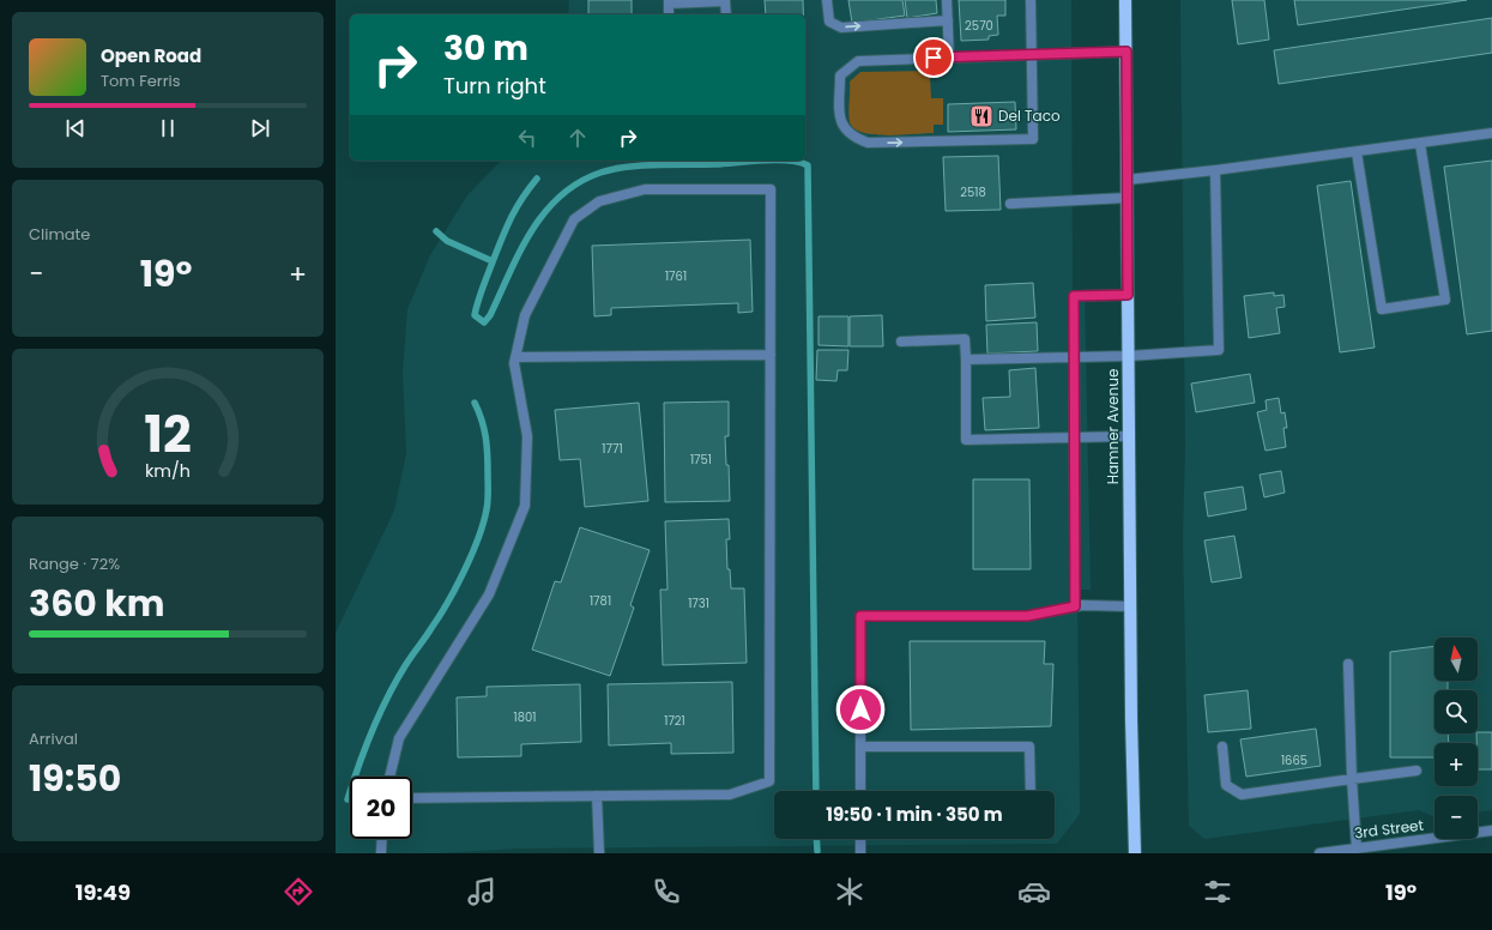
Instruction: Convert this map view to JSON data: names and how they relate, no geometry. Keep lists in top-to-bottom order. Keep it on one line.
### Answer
{"streets":{"main road":["Hamner Avenue"],"street":["3rd Street"]},"places":{"restaurant":["Del Taco"]},"house_numbers":["2570","2518","1761","1771","1751","1781","1731","1801","1721","1665"],"north":"top","page":{"turn":["30 m","Turn right"],"song":["Open Road","Tom Ferris"],"tile":["Climate",["Range · 72%","360 km"],["Arrival","19:50"]],"heat":["−","19°","+"],"map_buttons":["+","−"],"limit":"20","trip":"19:50 · 1 min · 350 m","tabs":["19:49","19°"],"gauge":["12","km/h"]}}
